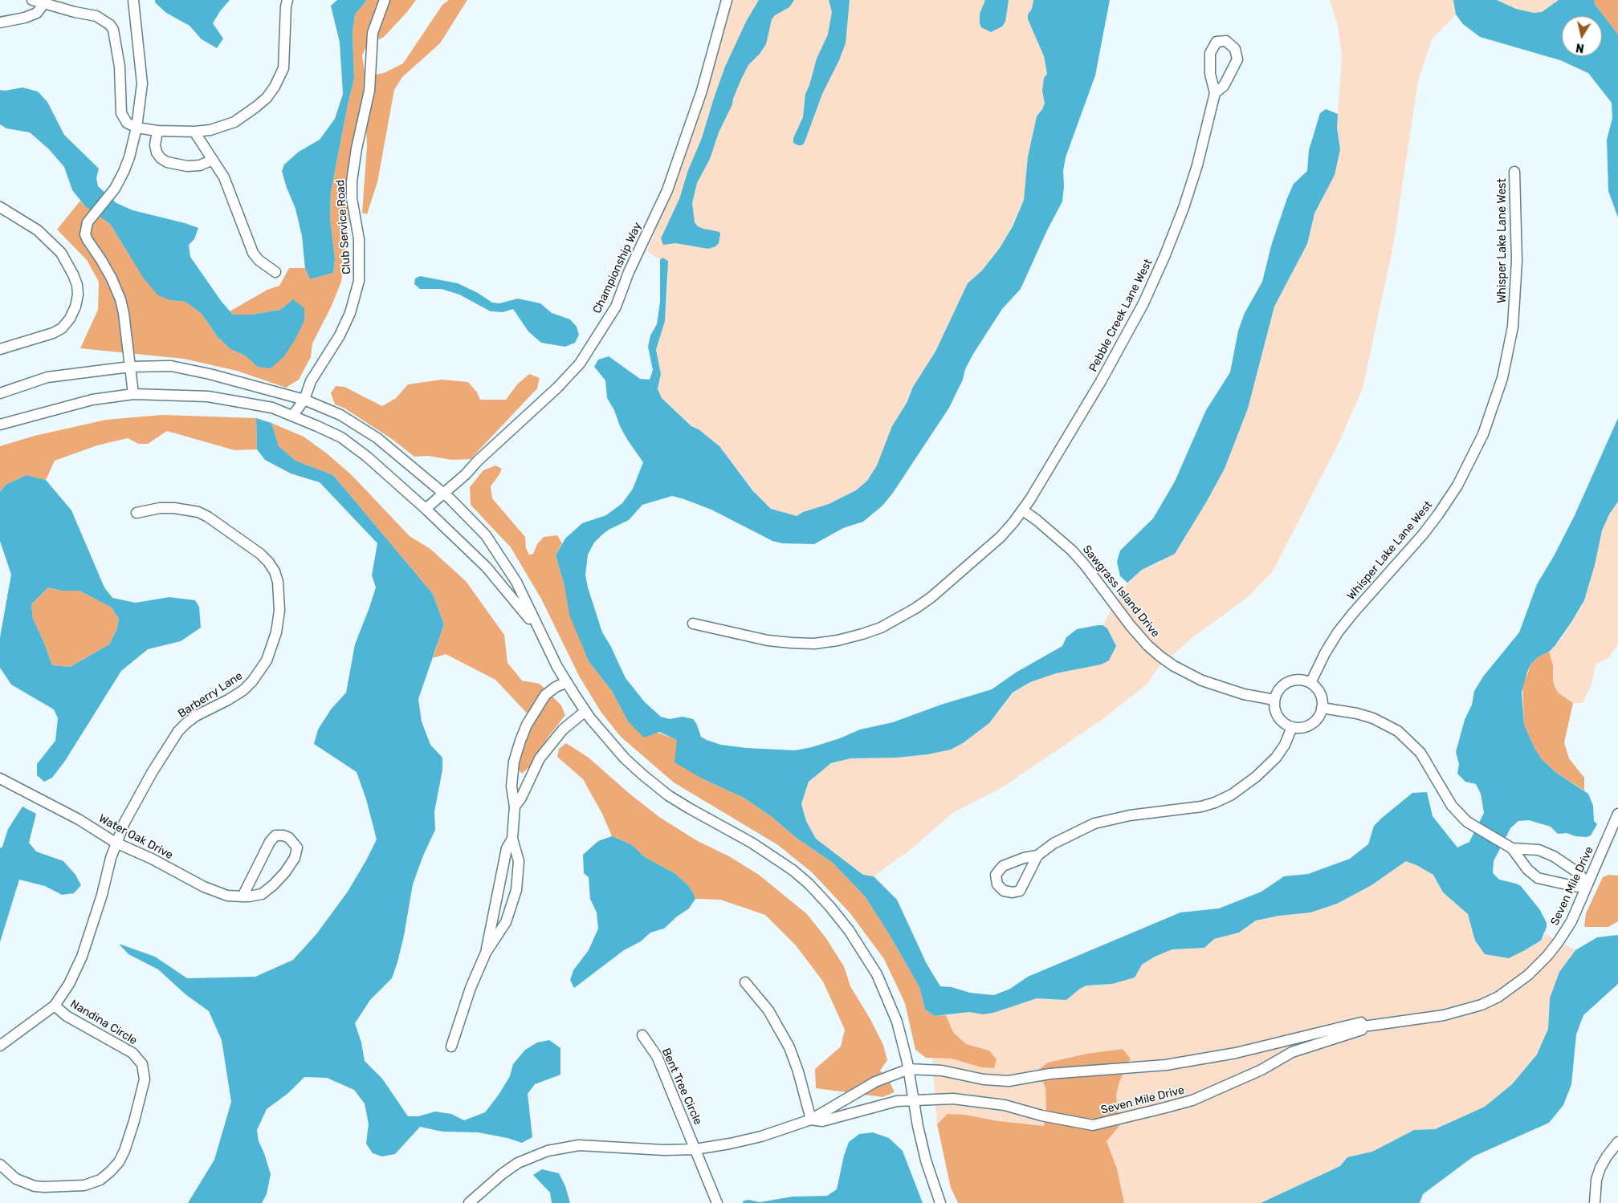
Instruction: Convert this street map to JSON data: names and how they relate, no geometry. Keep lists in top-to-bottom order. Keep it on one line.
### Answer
{"streets":{"street":["Club Service Road","Whisper Lake Lane West","Championship Way","Pebble Creek Lane West","Sawgrass Island Drive","Barberry Lane","Water Oak Drive","Seven Mile Drive","Nandina Circle","Bent Tree Circle"]},"crossings":[["Whisper Lake Lane West","Sawgrass Island Drive"],["Pebble Creek Lane West","Sawgrass Island Drive"],["Barberry Lane","Water Oak Drive"],["Barberry Lane","Nandina Circle"],["Water Oak Drive","Nandina Circle"]],"north":"bottom"}
